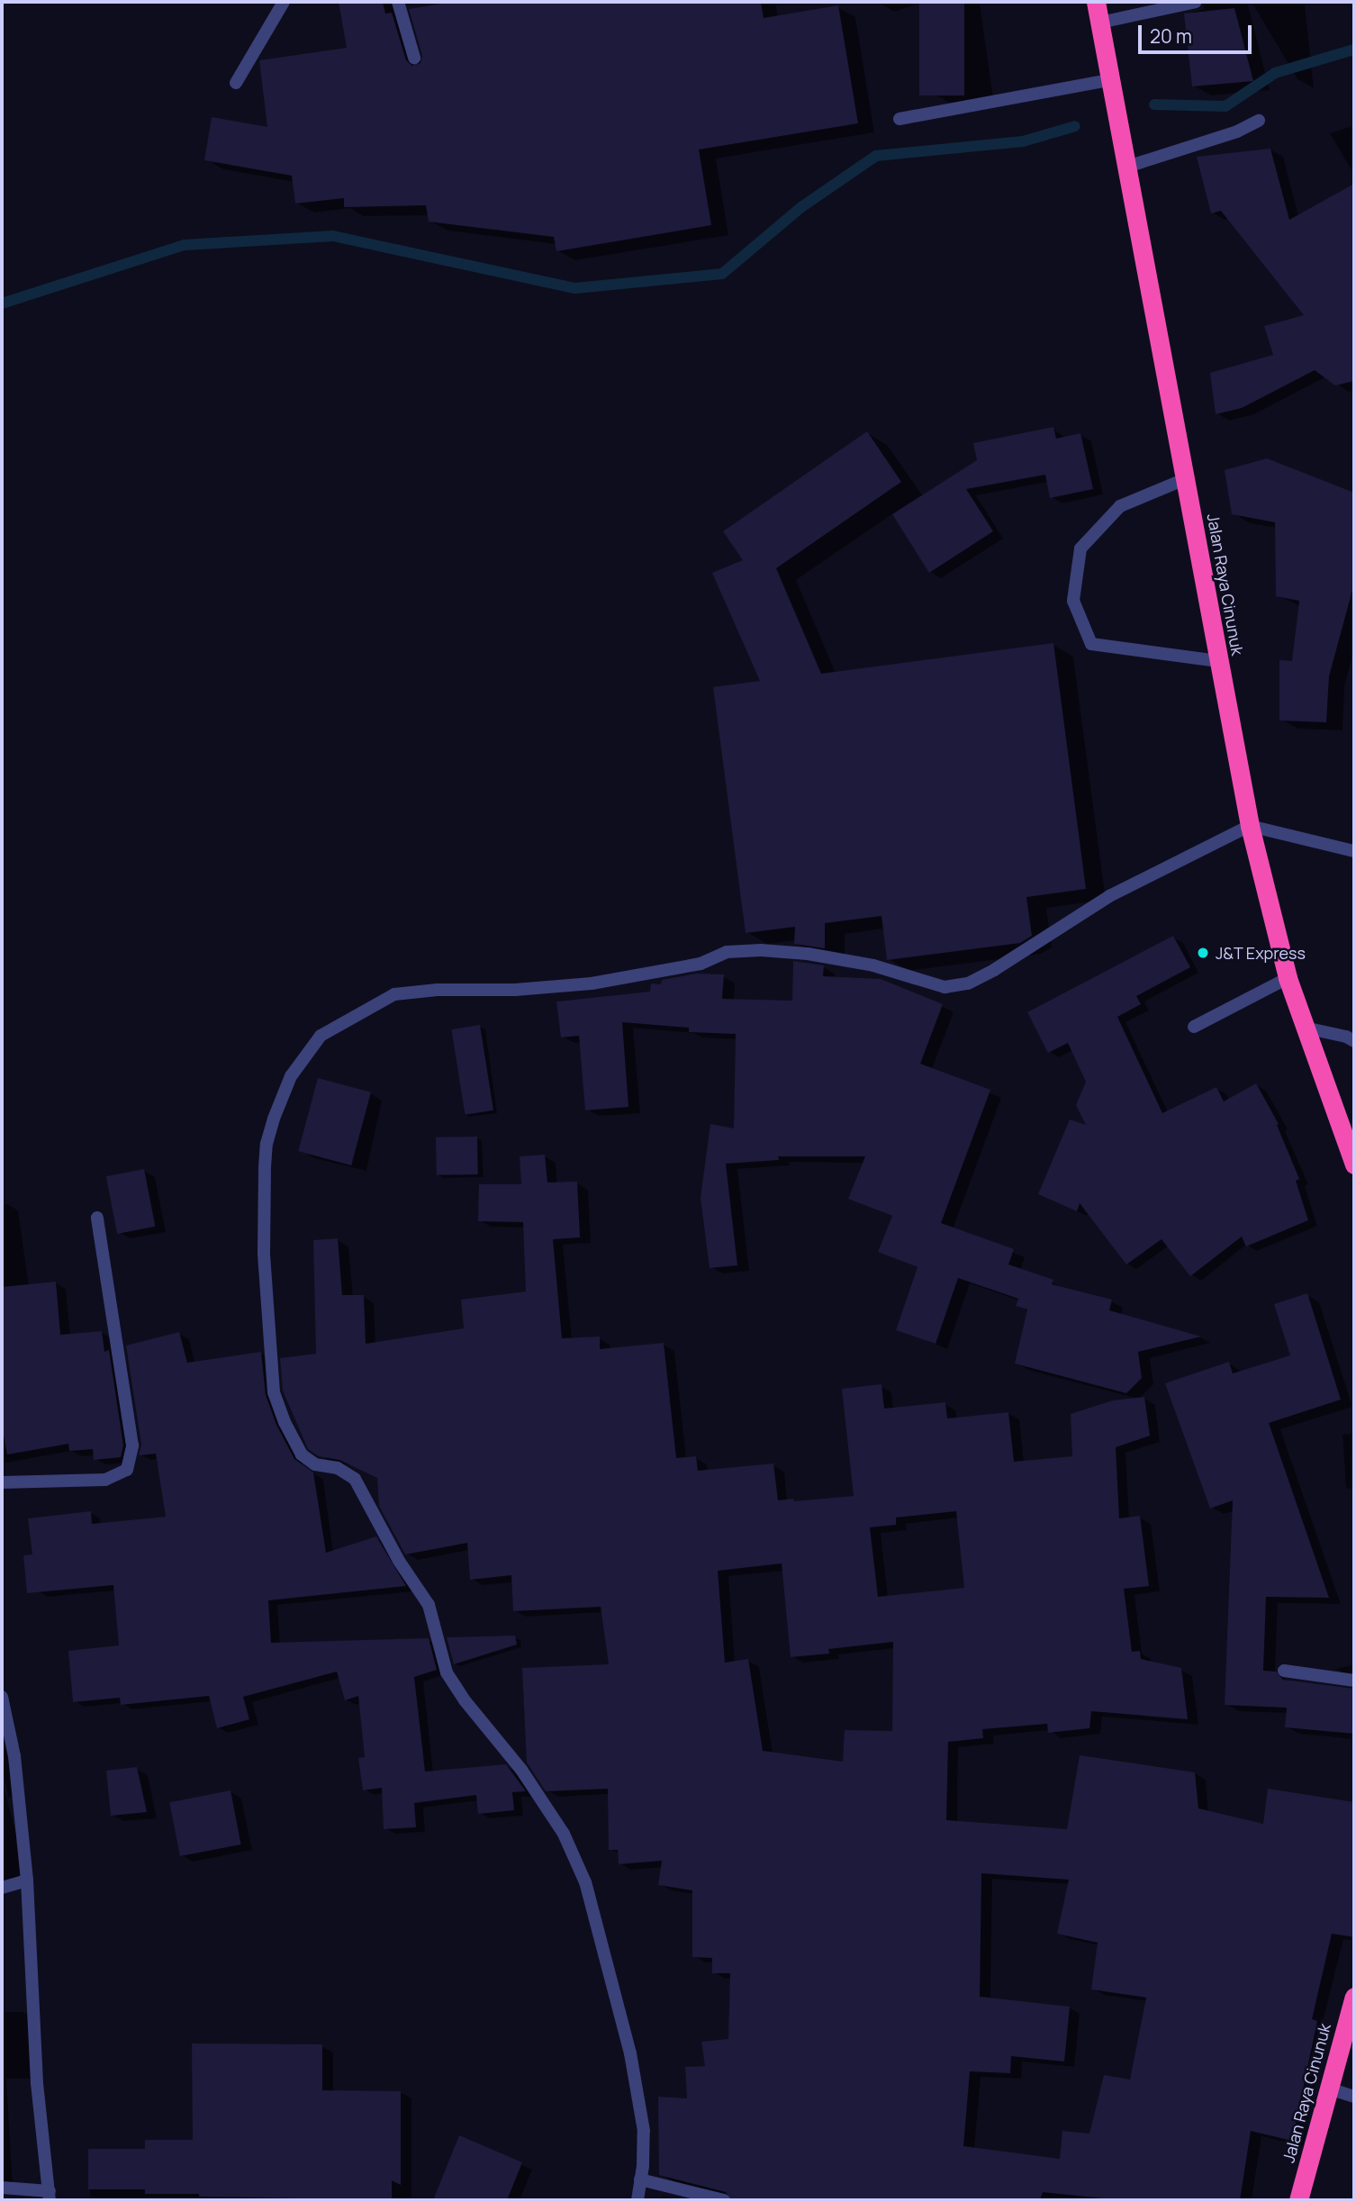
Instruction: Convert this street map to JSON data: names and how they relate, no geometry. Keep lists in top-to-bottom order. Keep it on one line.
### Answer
{"streets":{"highway":["Jalan Raya Cinunuk"]},"places":["J&T Express"],"scale_bar":"20 m"}
